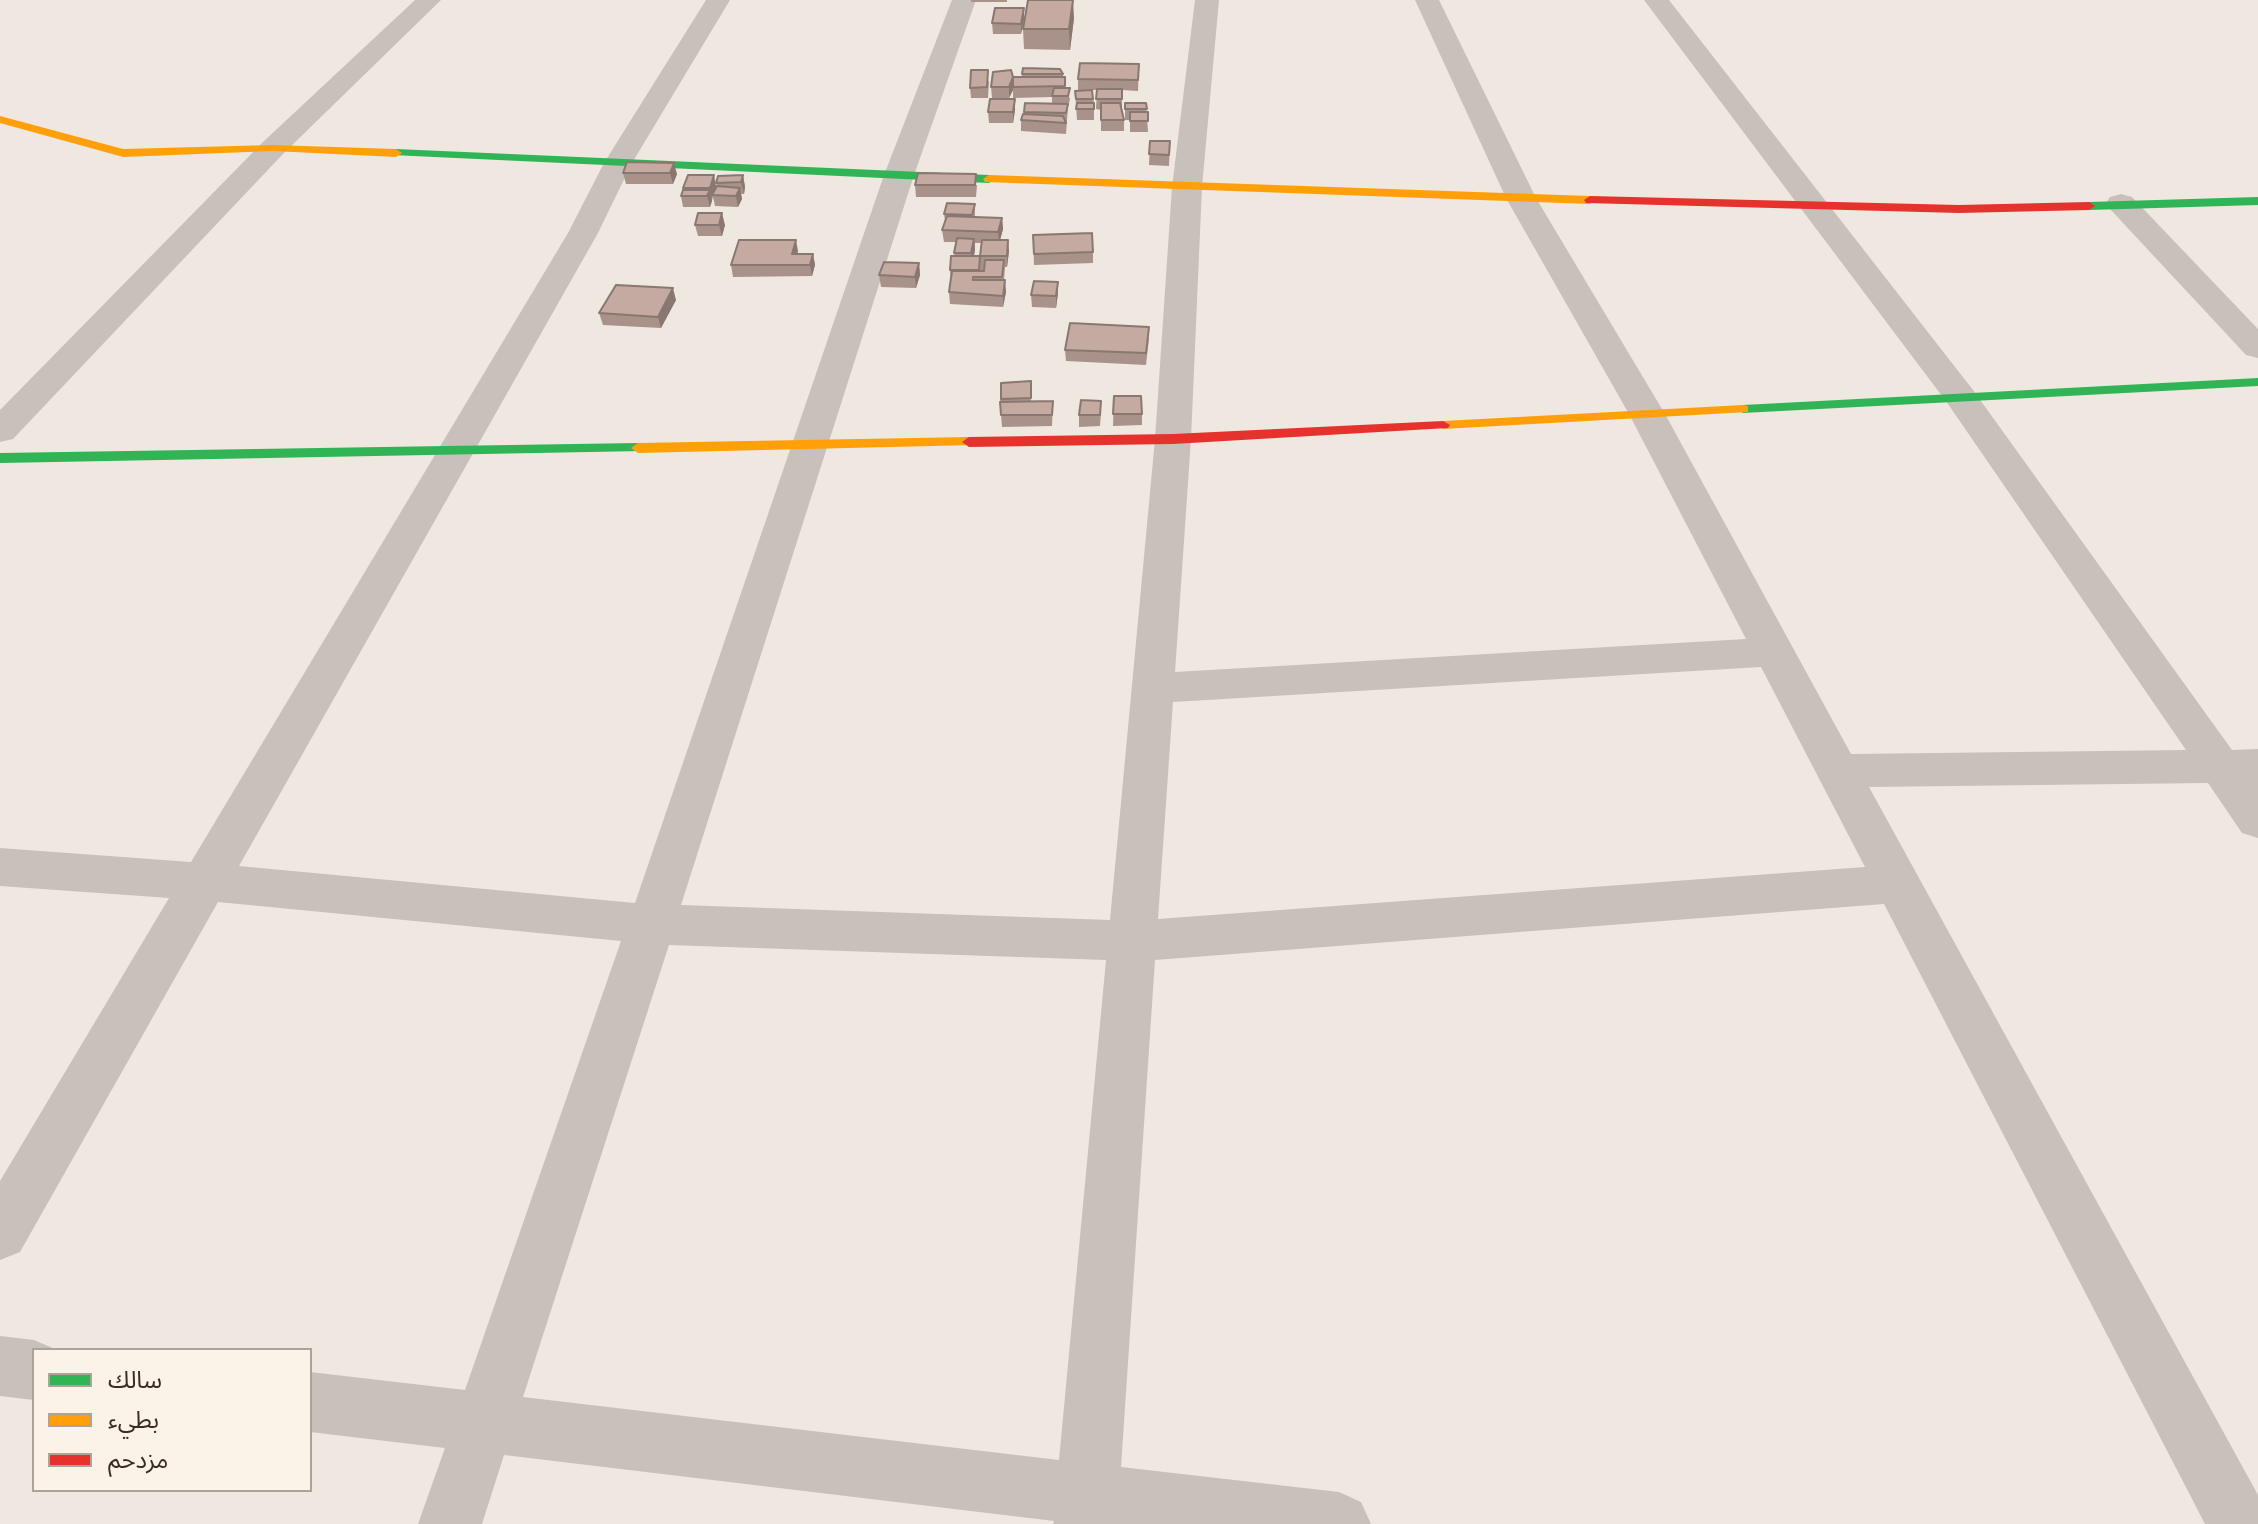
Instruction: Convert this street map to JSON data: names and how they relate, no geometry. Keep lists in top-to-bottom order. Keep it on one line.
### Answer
{"legend":["سالك","بطيء","مزدحم"]}
